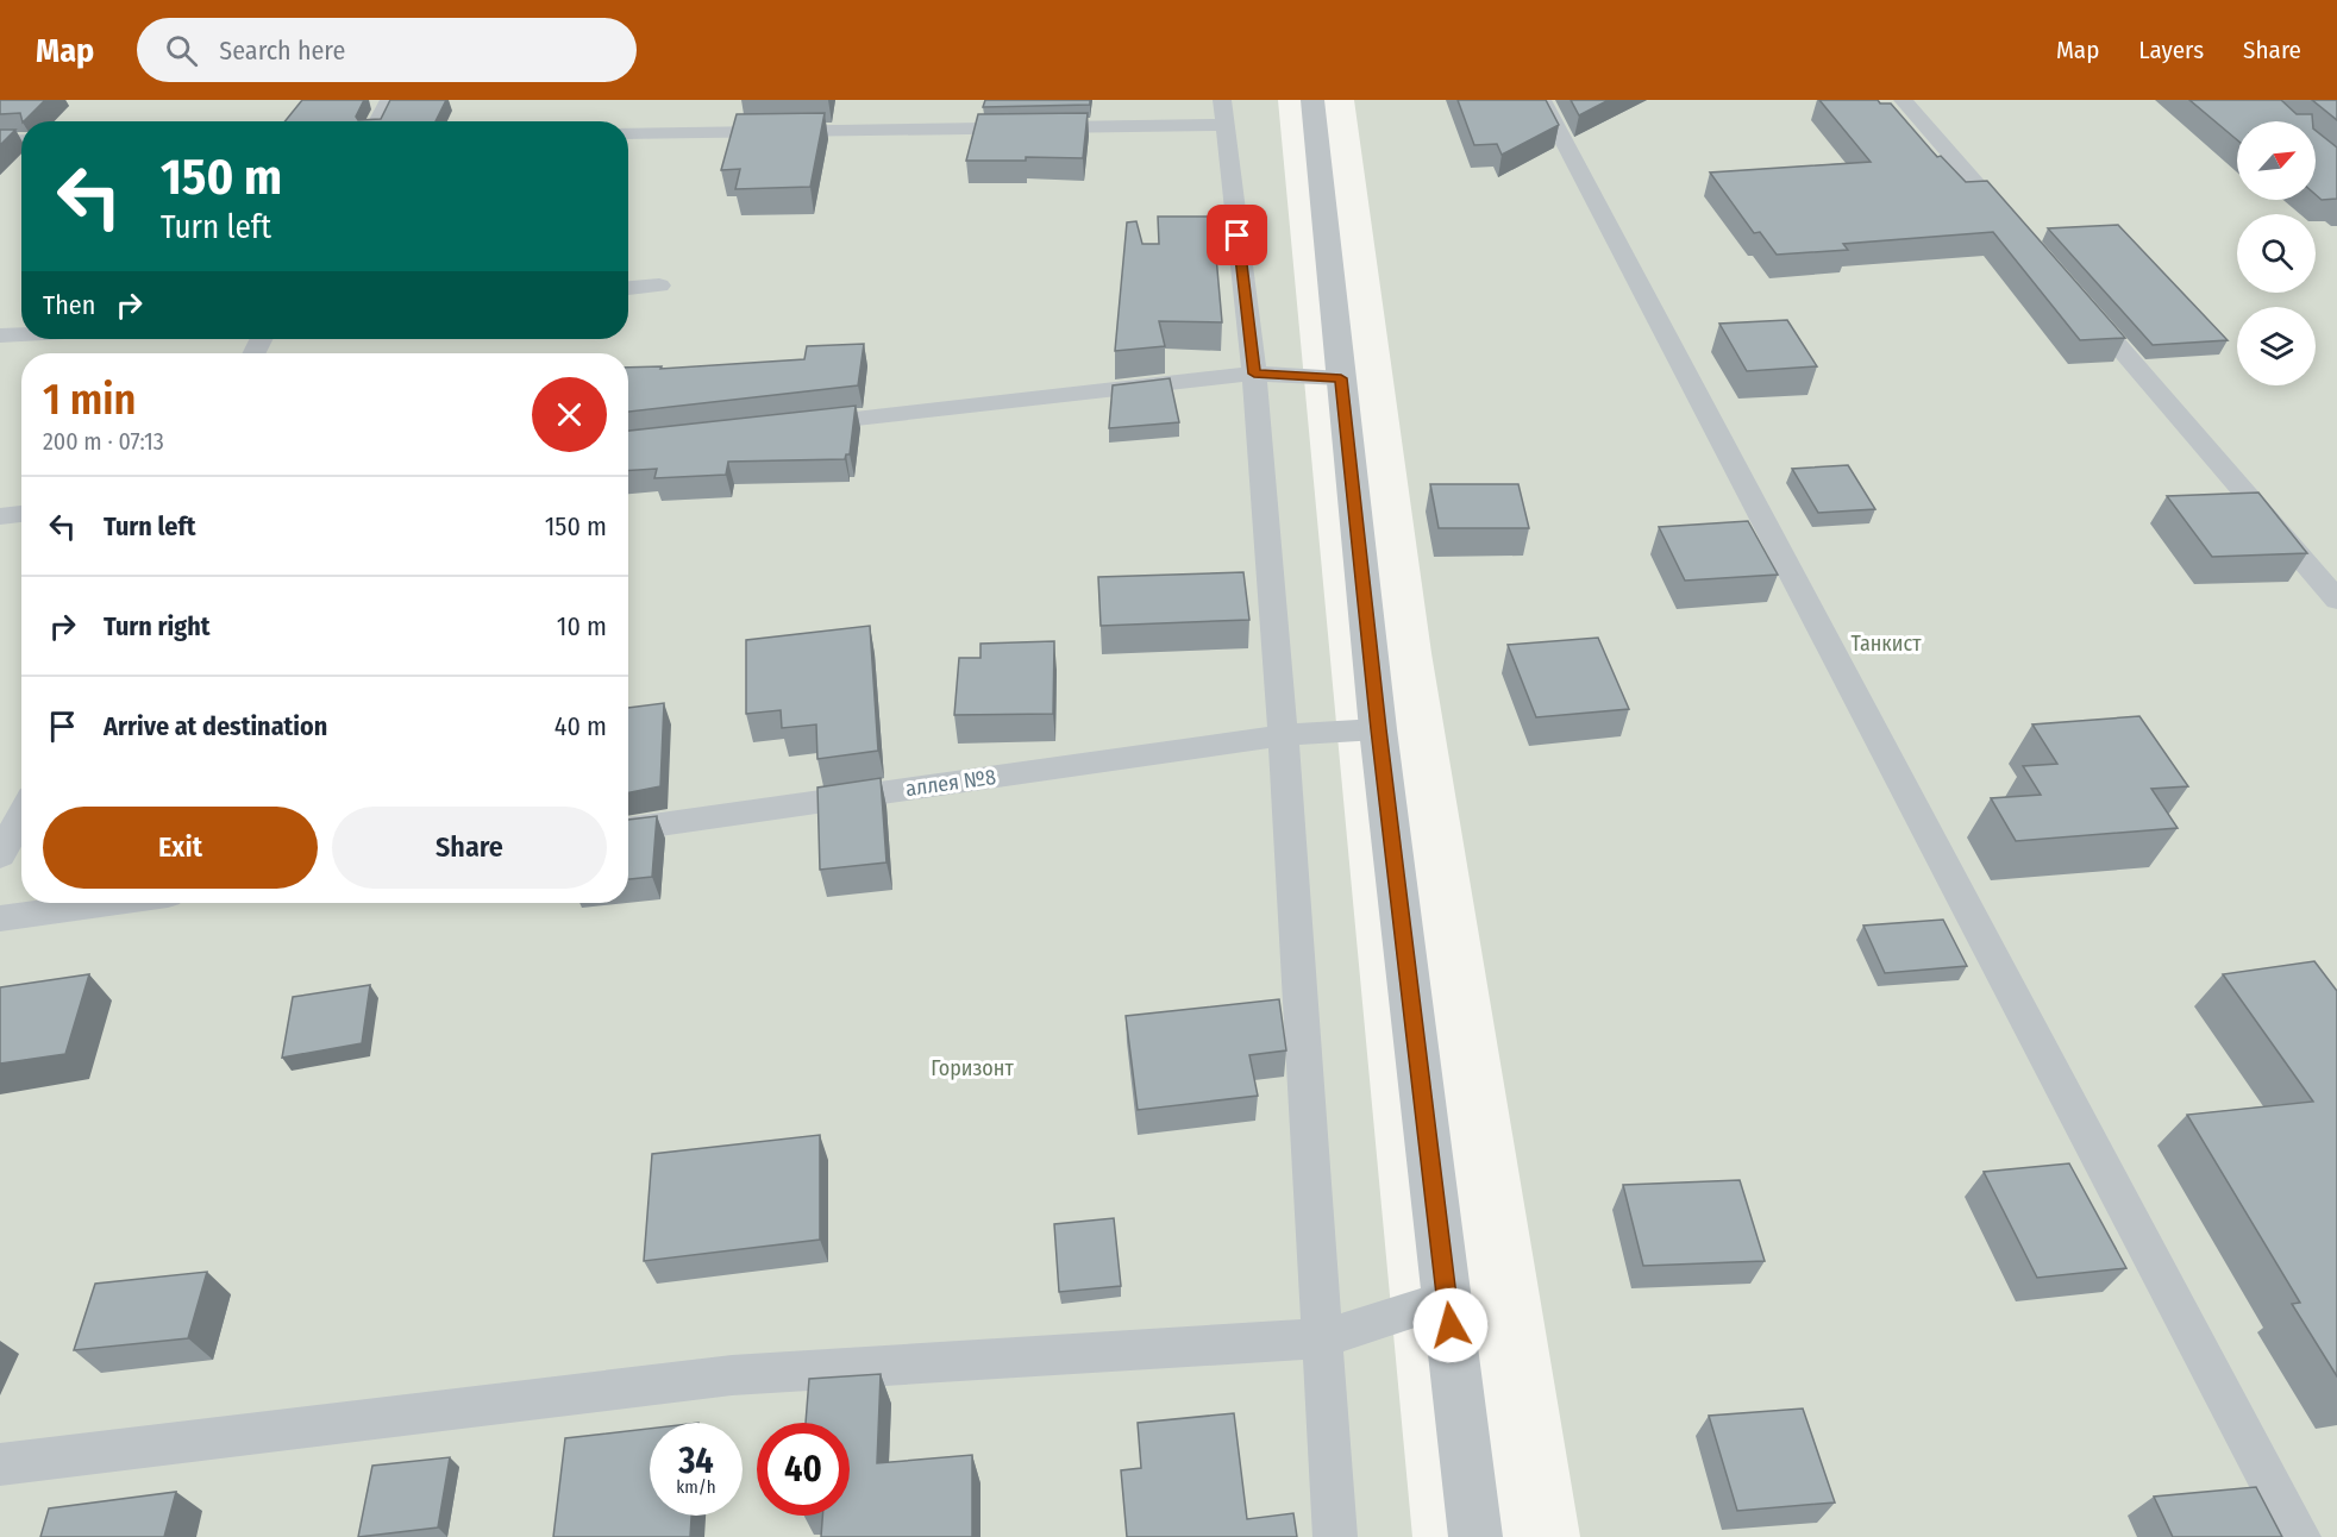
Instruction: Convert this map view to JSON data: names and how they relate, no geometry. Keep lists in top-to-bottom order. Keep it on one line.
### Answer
{"streets":{"lane":["аллея №8"]},"parks":["Танкист","Горизонт"],"north":"top right","page":{"header":"Map","search":"Search here","nav":["Map","Layers","Share"],"turn":["150 m","Turn left"],"then":"Then","heading":["1 min","200 m · 07:13"],"list":[{"name":"Turn left","value":"150 m"},{"name":"Turn right","value":"10 m"},{"name":"Arrive at destination","value":"40 m"}],"buttons":["Exit","Share"],"speed":"34 km/h","limit":"40"}}
